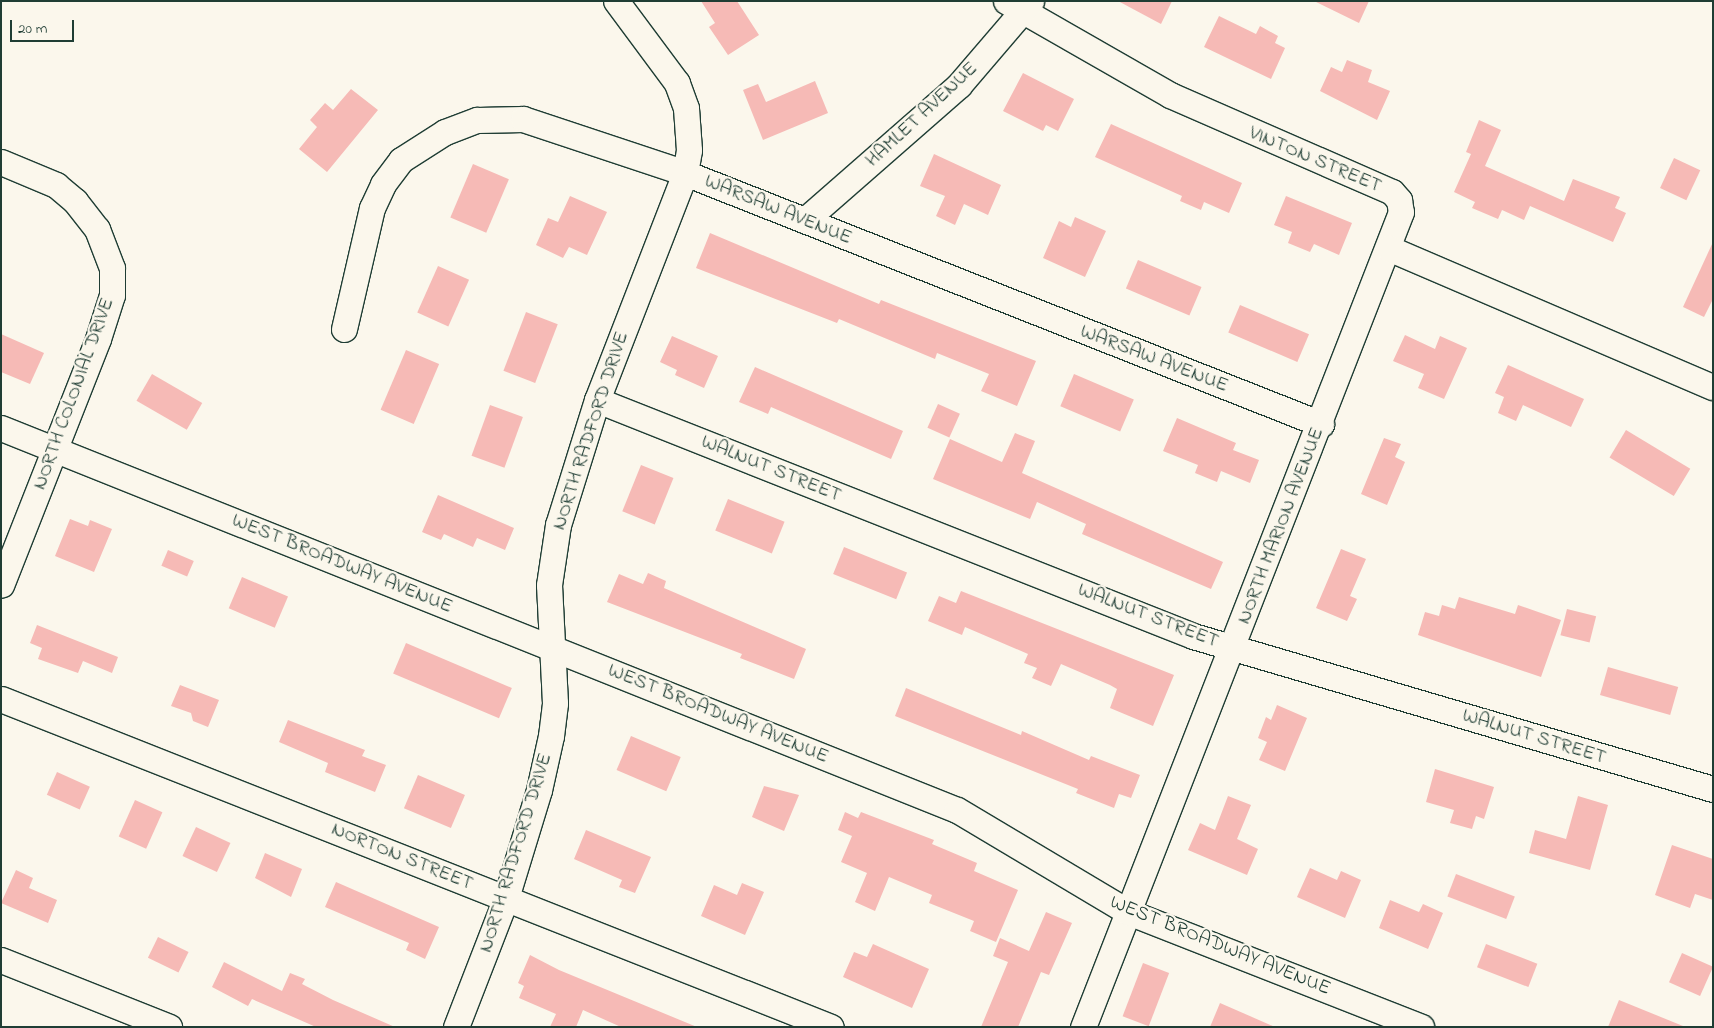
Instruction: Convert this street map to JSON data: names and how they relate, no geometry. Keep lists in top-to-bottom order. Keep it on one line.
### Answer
{"streets":{"street":["HAMLET AVENUE","VINTON STREET","WARSAW AVENUE","NORTH COLONIAL DRIVE","NORTH RADFORD DRIVE","WALNUT STREET","NORTH MARION AVENUE","WEST BROADWAY AVENUE","NORTON STREET"]},"crossings":[["HAMLET AVENUE","VINTON STREET"],["HAMLET AVENUE","WARSAW AVENUE"],["VINTON STREET","NORTH MARION AVENUE"],["WARSAW AVENUE","NORTH RADFORD DRIVE"],["WARSAW AVENUE","NORTH MARION AVENUE"],["NORTH COLONIAL DRIVE","WEST BROADWAY AVENUE"],["NORTH RADFORD DRIVE","WALNUT STREET"],["NORTH RADFORD DRIVE","WEST BROADWAY AVENUE"],["NORTH RADFORD DRIVE","NORTON STREET"],["WALNUT STREET","NORTH MARION AVENUE"],["NORTH MARION AVENUE","WEST BROADWAY AVENUE"]],"scale_bar":"20 m"}
